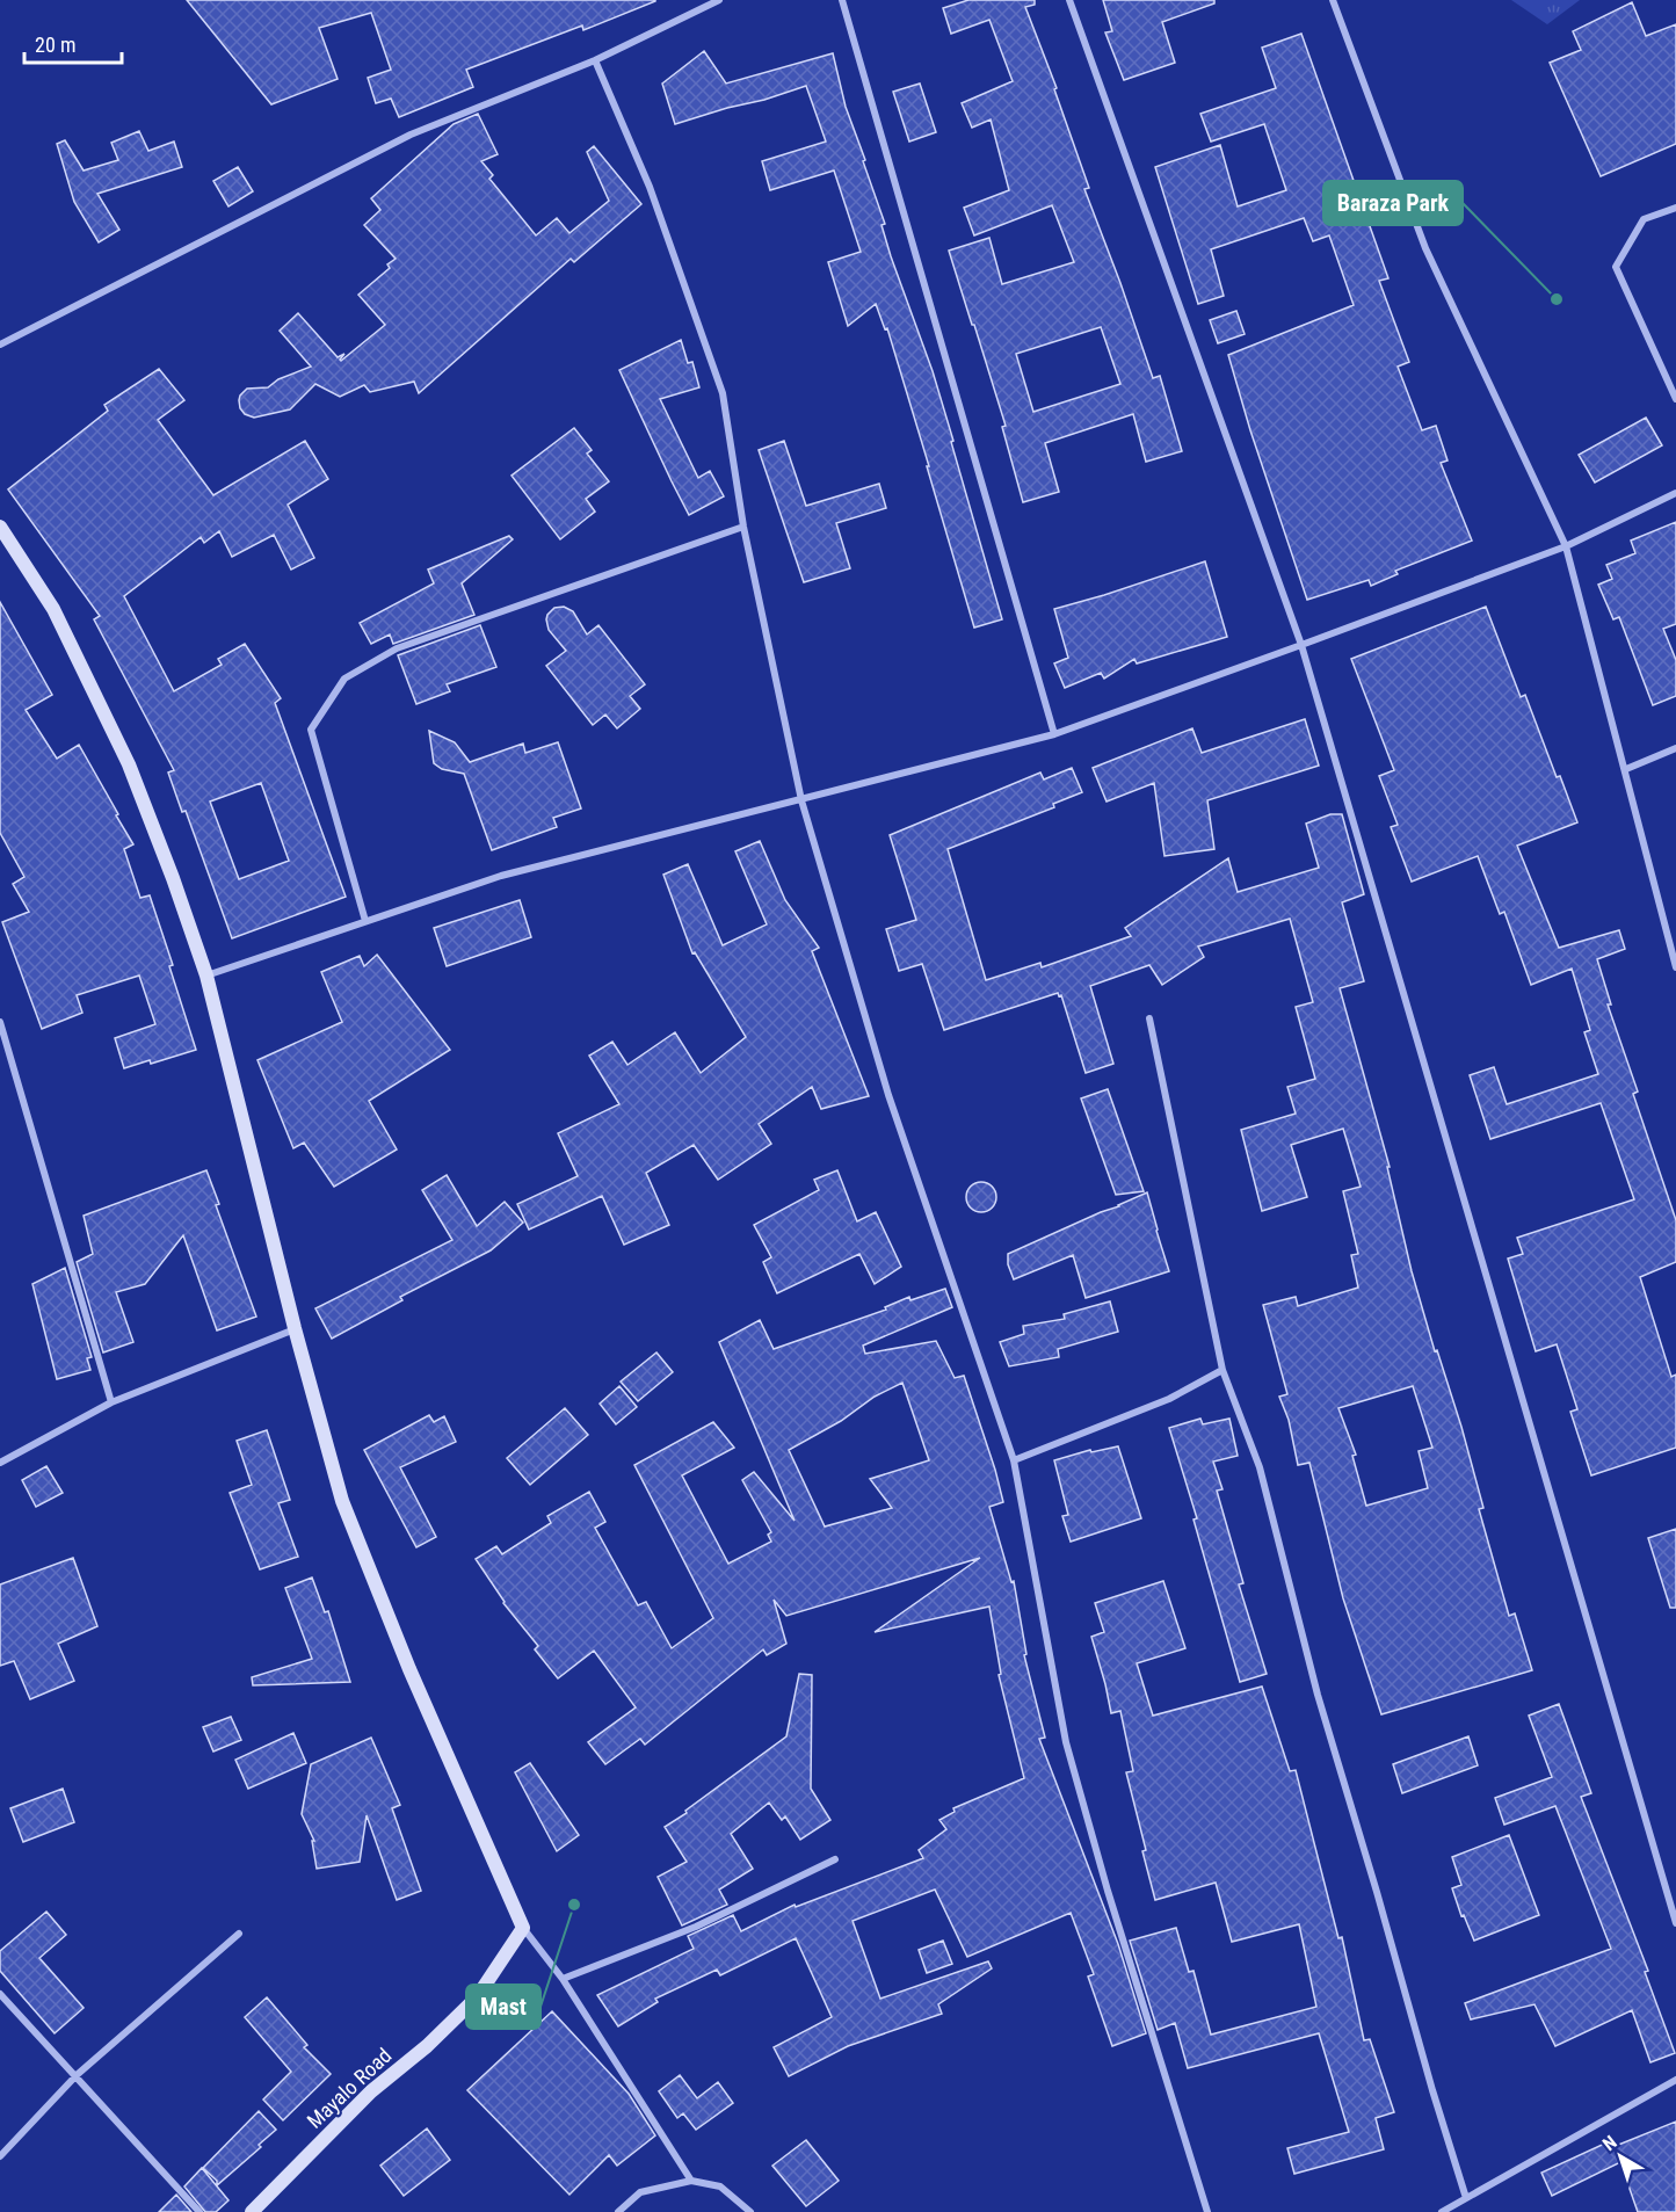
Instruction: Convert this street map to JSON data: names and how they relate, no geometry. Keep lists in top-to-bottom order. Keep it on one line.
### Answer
{"streets":{"street":["Mayalo Road"]},"places":["Baraza Park","Mast"],"scale_bar":"20 m","north":"top left"}
